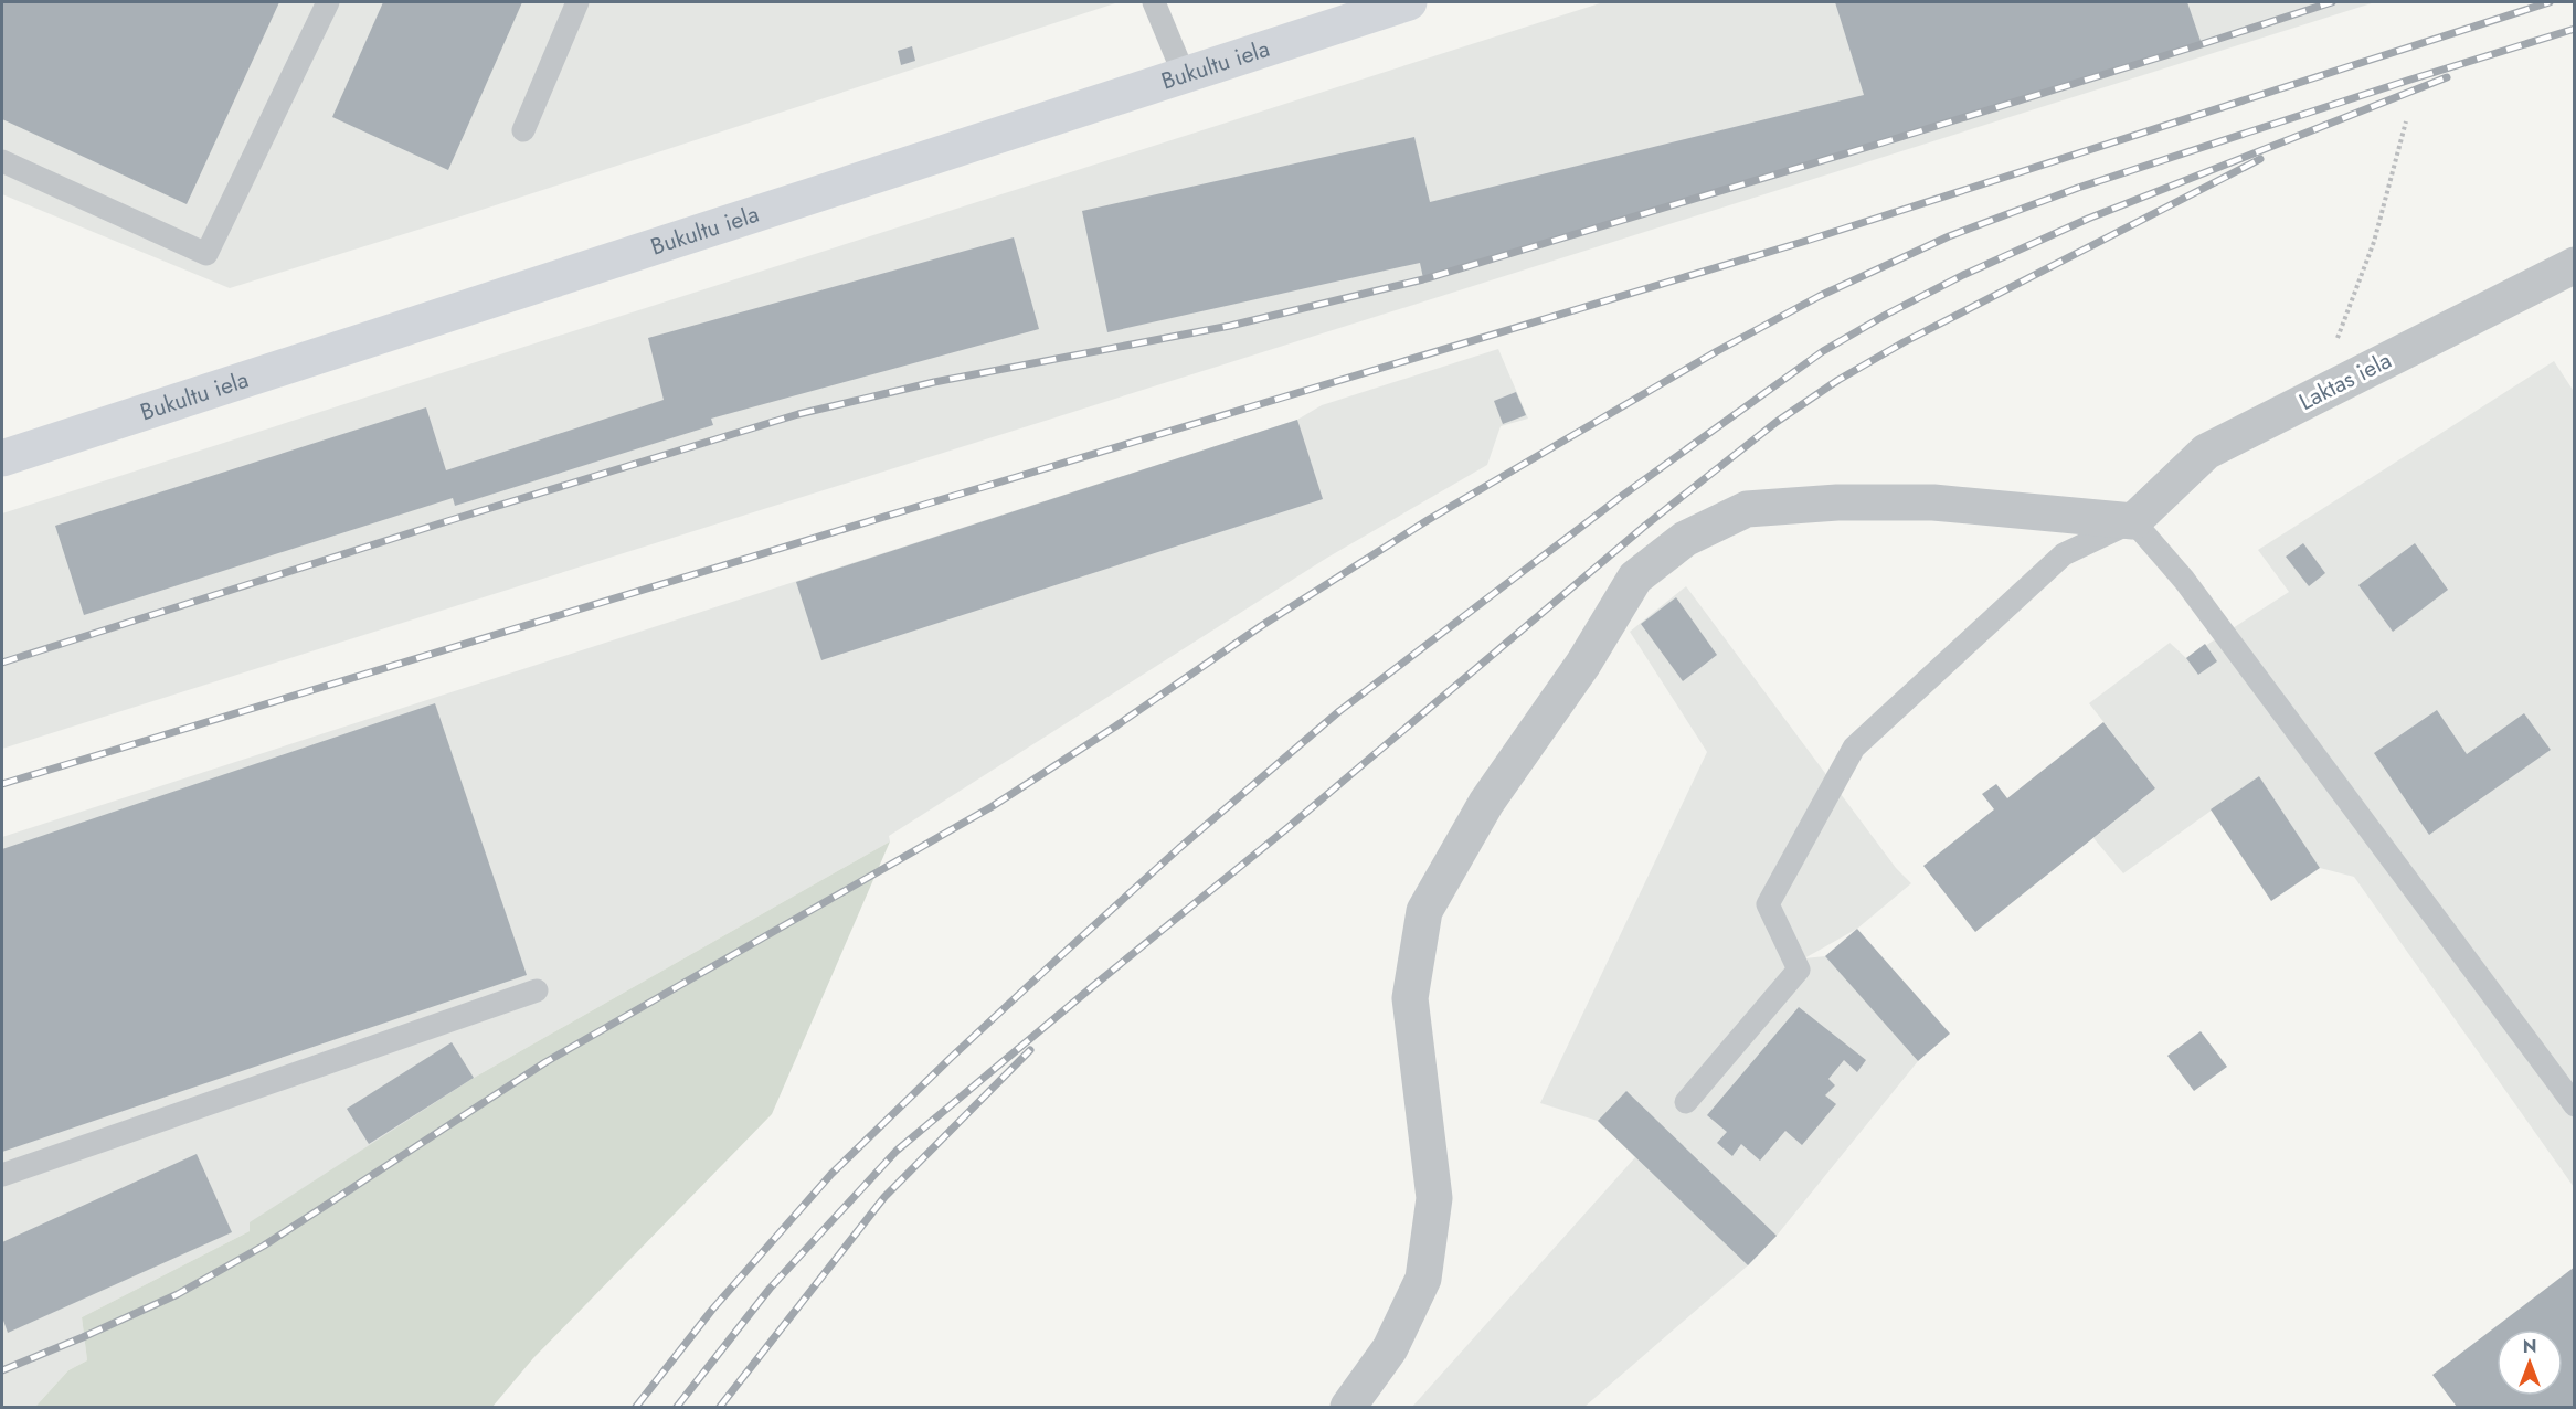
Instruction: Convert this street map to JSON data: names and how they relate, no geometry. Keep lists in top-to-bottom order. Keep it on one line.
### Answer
{"streets":{"street":["Bukultu iela","Laktas iela"]},"north":"top"}
